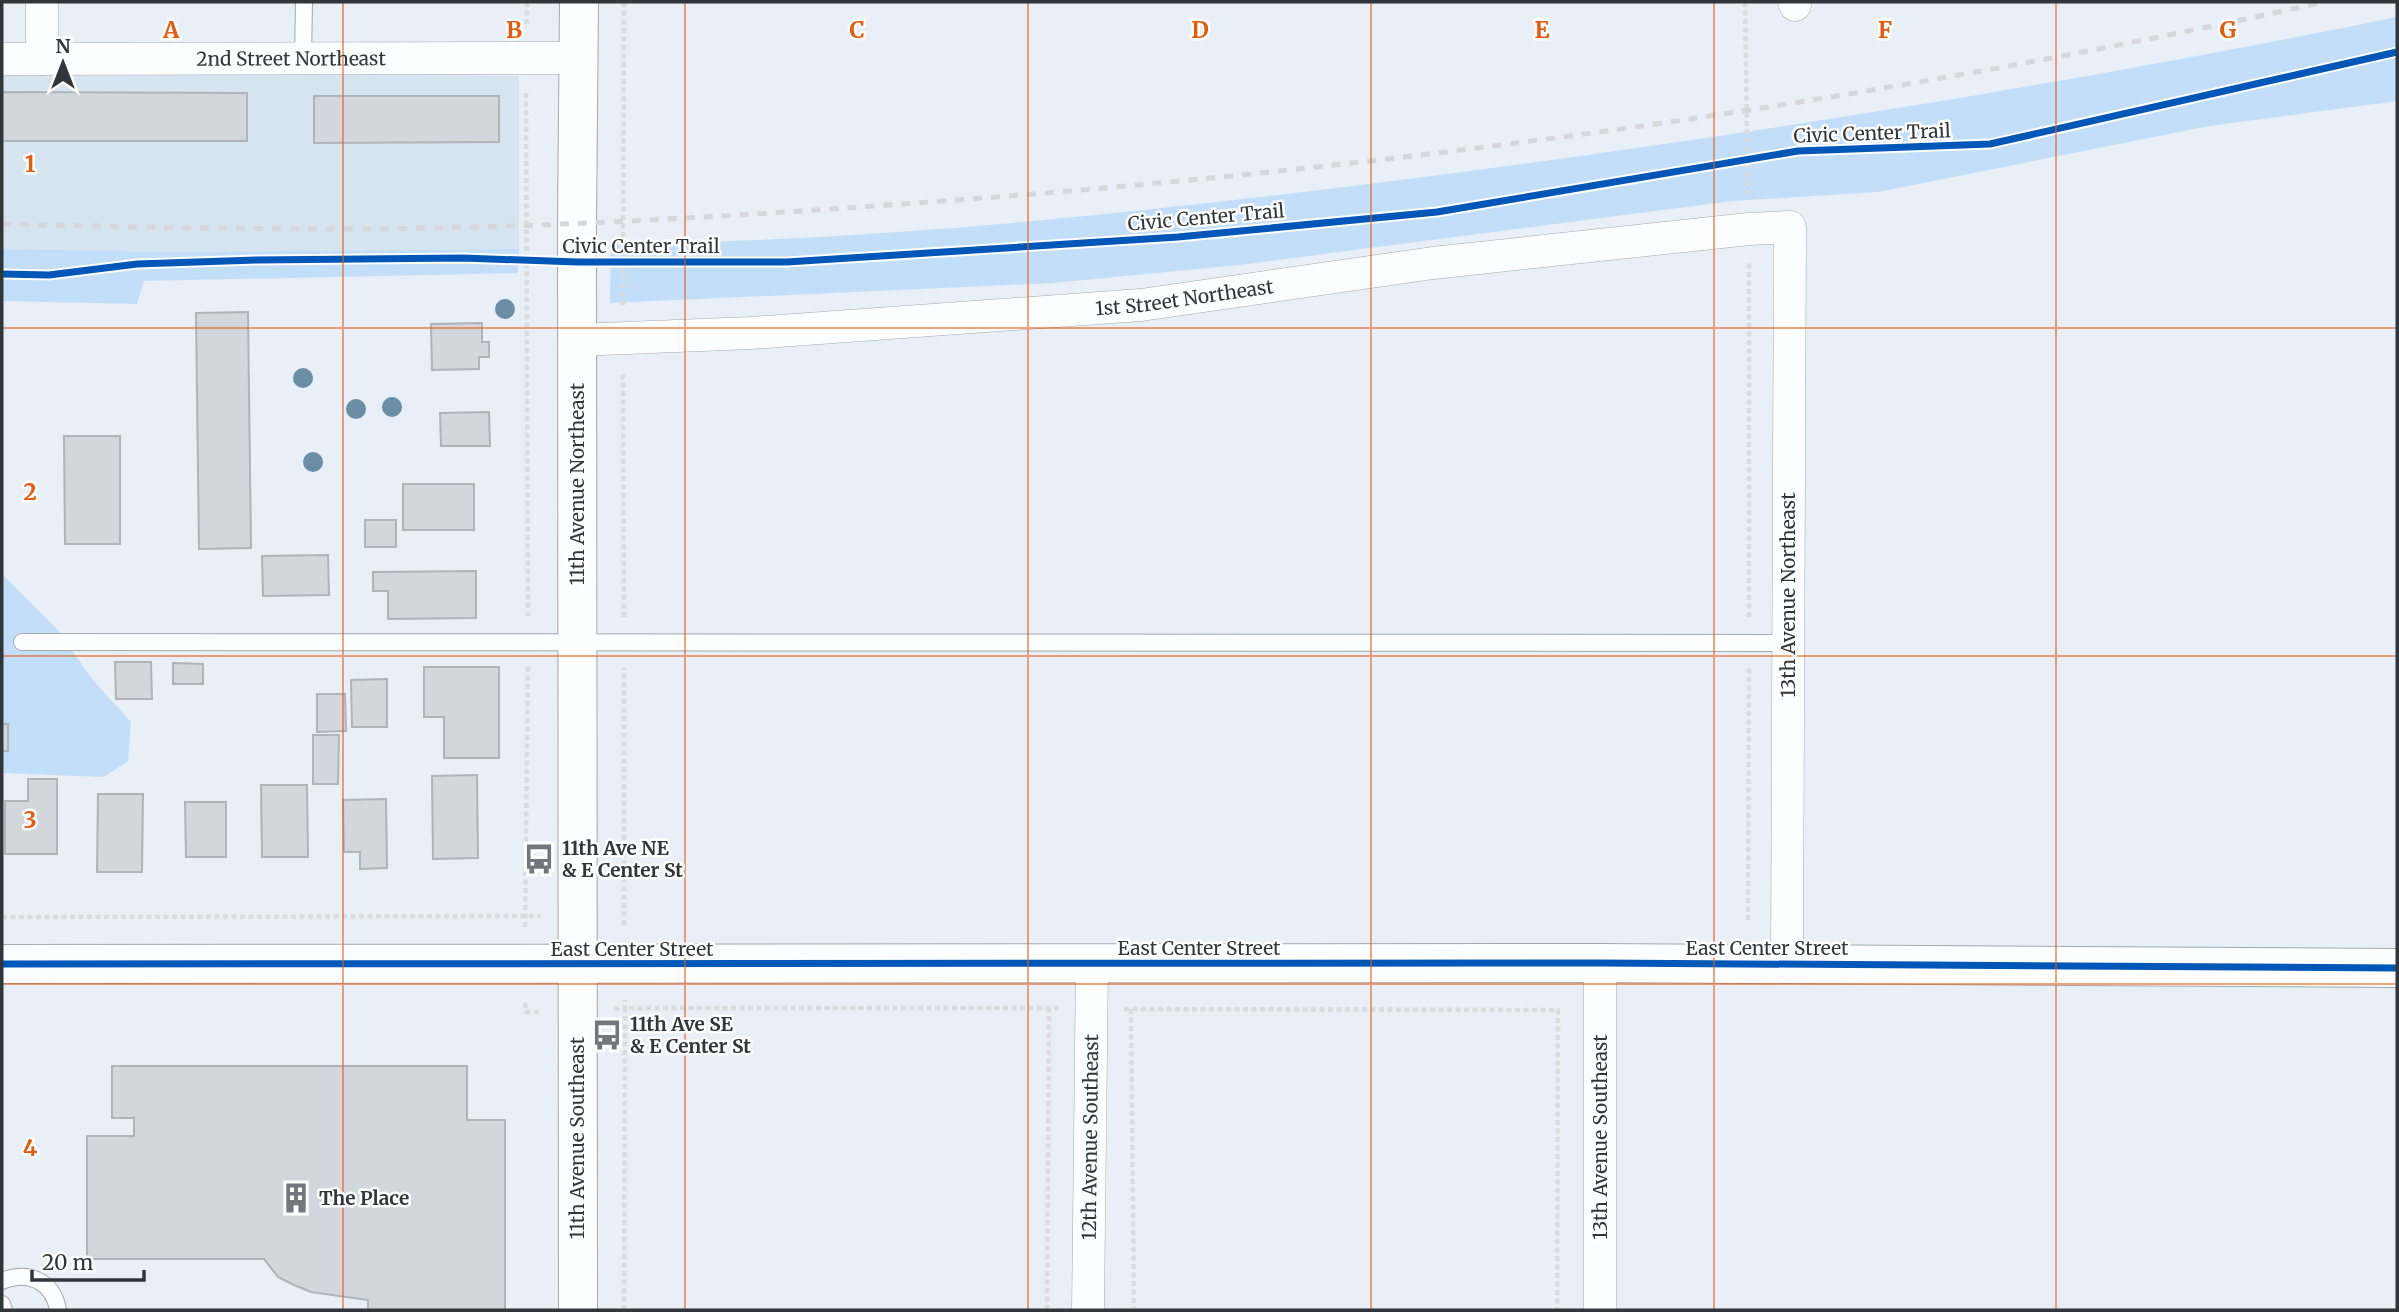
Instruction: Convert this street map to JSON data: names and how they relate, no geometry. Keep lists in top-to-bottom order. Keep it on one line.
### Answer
{"streets":{"street":["2nd Street Northeast","1st Street Northeast","11th Avenue Northeast","13th Avenue Northeast","East Center Street","12th Avenue Southeast","13th Avenue Southeast","11th Avenue Southeast"],"cycle path":["Civic Center Trail"]},"crossings":[["2nd Street Northeast","11th Avenue Northeast"],["Civic Center Trail","11th Avenue Northeast"],["1st Street Northeast","11th Avenue Northeast"],["1st Street Northeast","13th Avenue Northeast"],["11th Avenue Northeast","East Center Street"],["11th Avenue Northeast","11th Avenue Southeast"],["13th Avenue Northeast","East Center Street"],["East Center Street","12th Avenue Southeast"],["East Center Street","13th Avenue Southeast"],["East Center Street","11th Avenue Southeast"]],"places":{"bus stop":["11th Ave NE & E Center St","11th Ave SE & E Center St"],"building":["The Place"]},"scale_bar":"20 m","north":"top","grid":{"columns":["A","B","C","D","E","F","G"],"rows":["1","2","3","4"]}}
